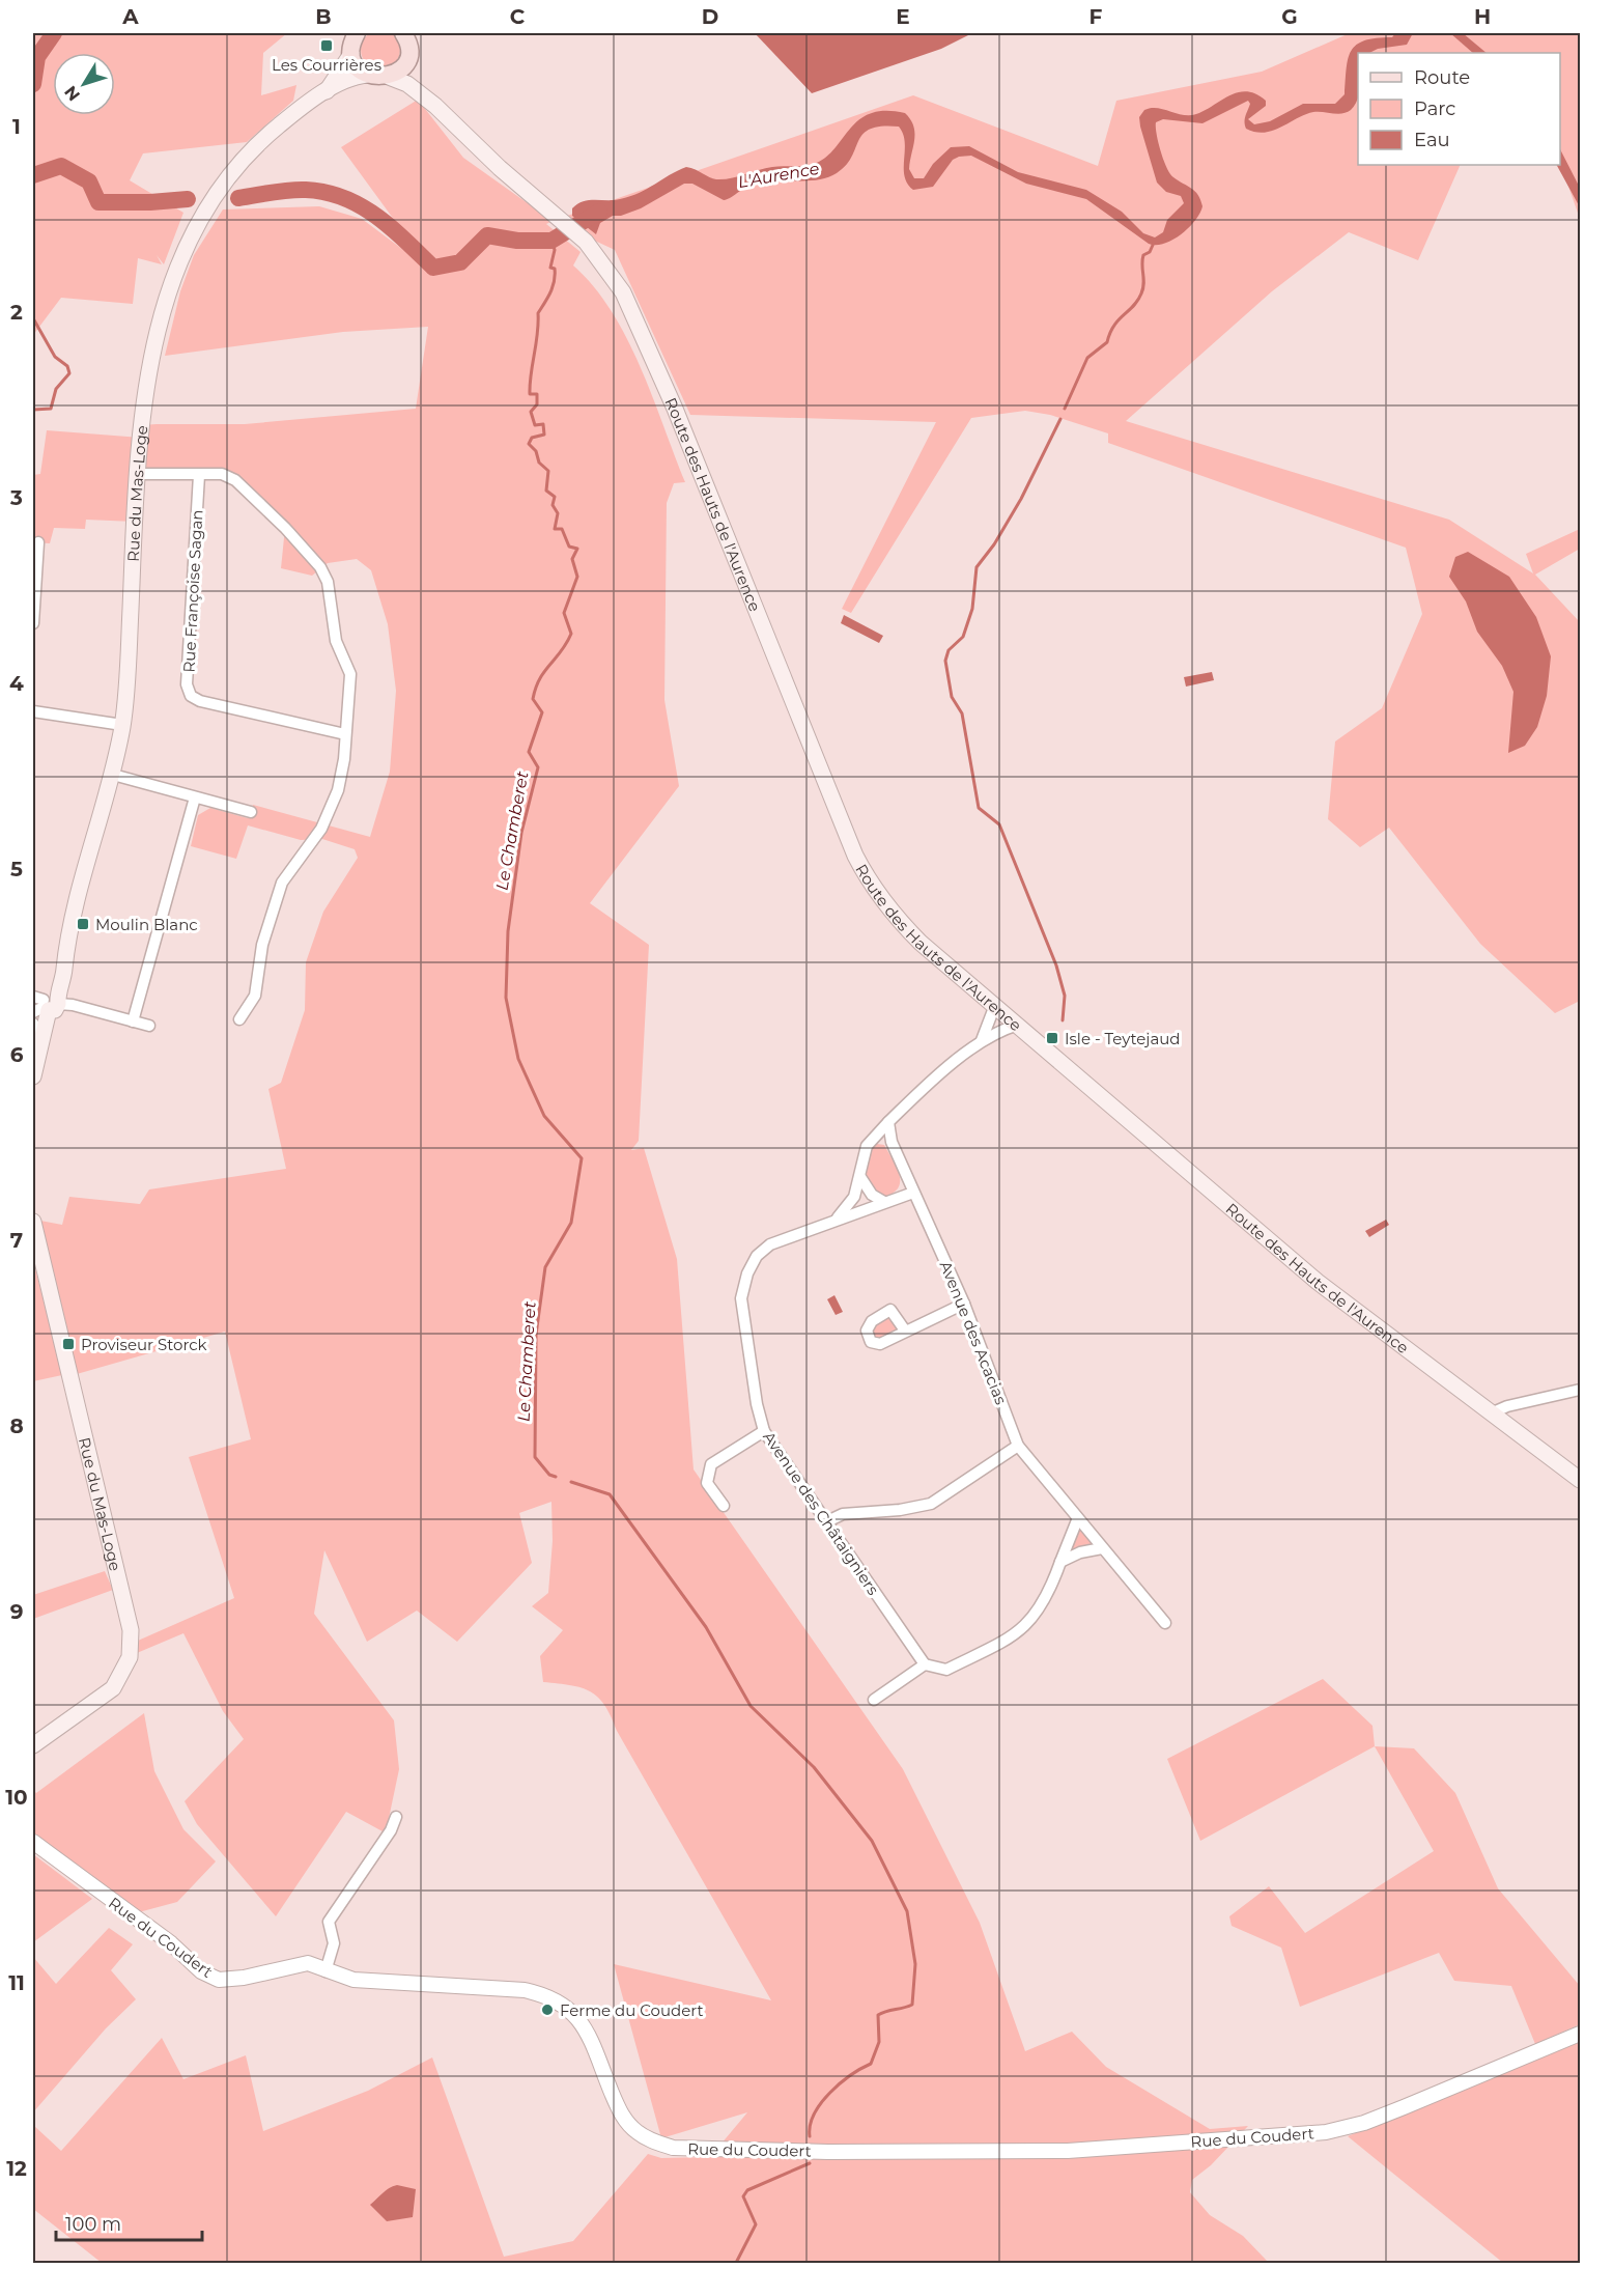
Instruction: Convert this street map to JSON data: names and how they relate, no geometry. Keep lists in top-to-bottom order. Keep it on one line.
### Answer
{"streets":{"main road":["Rue du Mas-Loge","Route des Hauts de l'Aurence"],"street":["Rue Françoise Sagan","Avenue des Acacias","Avenue des Châtaigniers","Rue du Coudert"]},"crossings":[["Avenue des Acacias","Avenue des Châtaigniers"]],"water":["L'Aurence","Le Chamberet"],"places":{"transit":["Les Courrières","Moulin Blanc","Isle - Teytejaud","Proviseur Storck"],"other":["Ferme du Coudert"]},"legend":["Route","Parc","Eau"],"scale_bar":"100 m","north":"bottom left","grid":{"columns":["A","B","C","D","E","F","G","H"],"rows":["1","2","3","4","5","6","7","8","9","10","11","12"]}}
